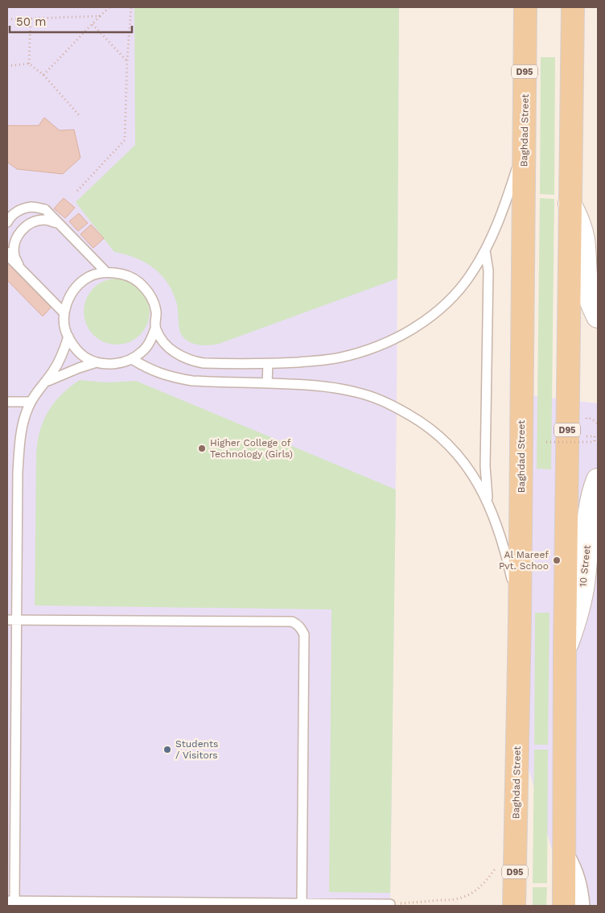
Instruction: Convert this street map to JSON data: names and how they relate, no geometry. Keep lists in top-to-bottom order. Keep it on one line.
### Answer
{"streets":{"main road":["D95","Baghdad Street"],"street":["10 Street"]},"crossings":[["D95","10 Street"]],"places":["Higher College of Technology (Girls)","Al Mareef Pvt. Schoo","Students / Visitors"],"scale_bar":"50 m"}
